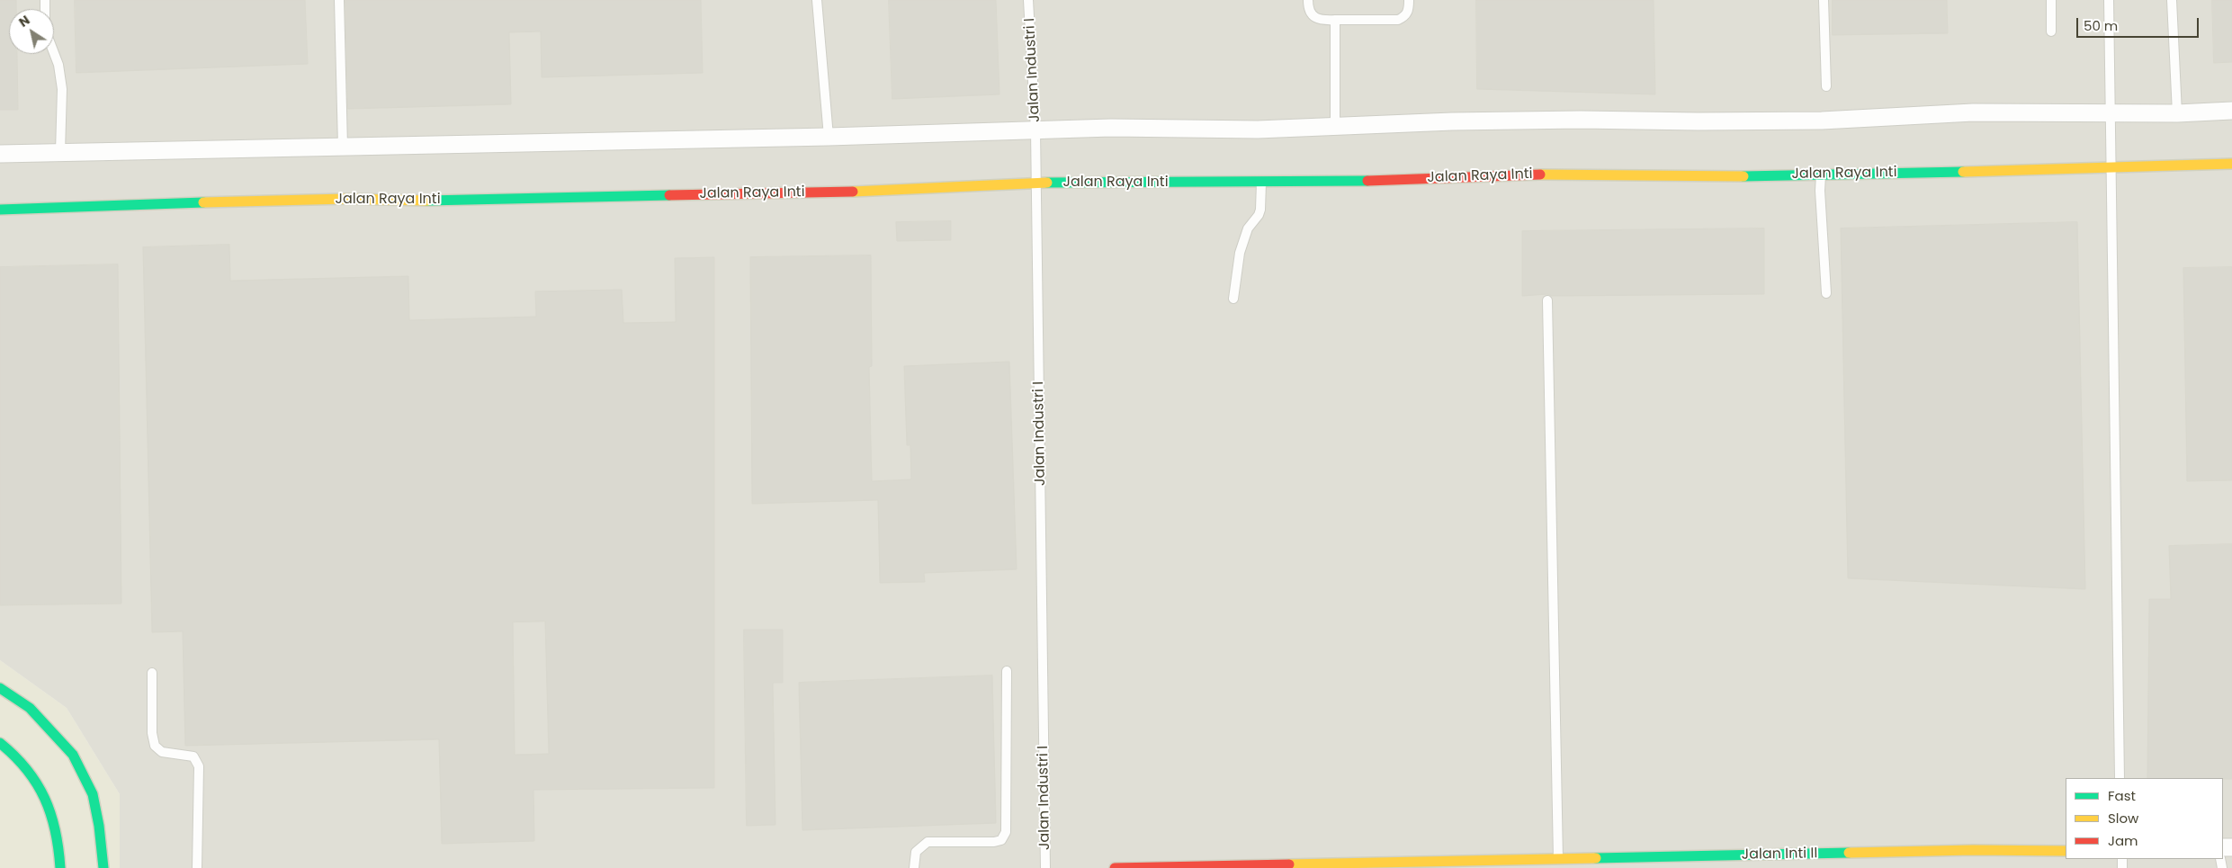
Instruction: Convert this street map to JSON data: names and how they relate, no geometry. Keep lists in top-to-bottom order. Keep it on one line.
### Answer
{"streets":{"street":["Jalan Raya Inti","Jalan Inti II"],"lane":["Jalan Industri I"]},"crossings":[["Jalan Industri I","Jalan Raya Inti"]],"legend":["Fast","Slow","Jam"],"scale_bar":"50 m","north":"top left"}
